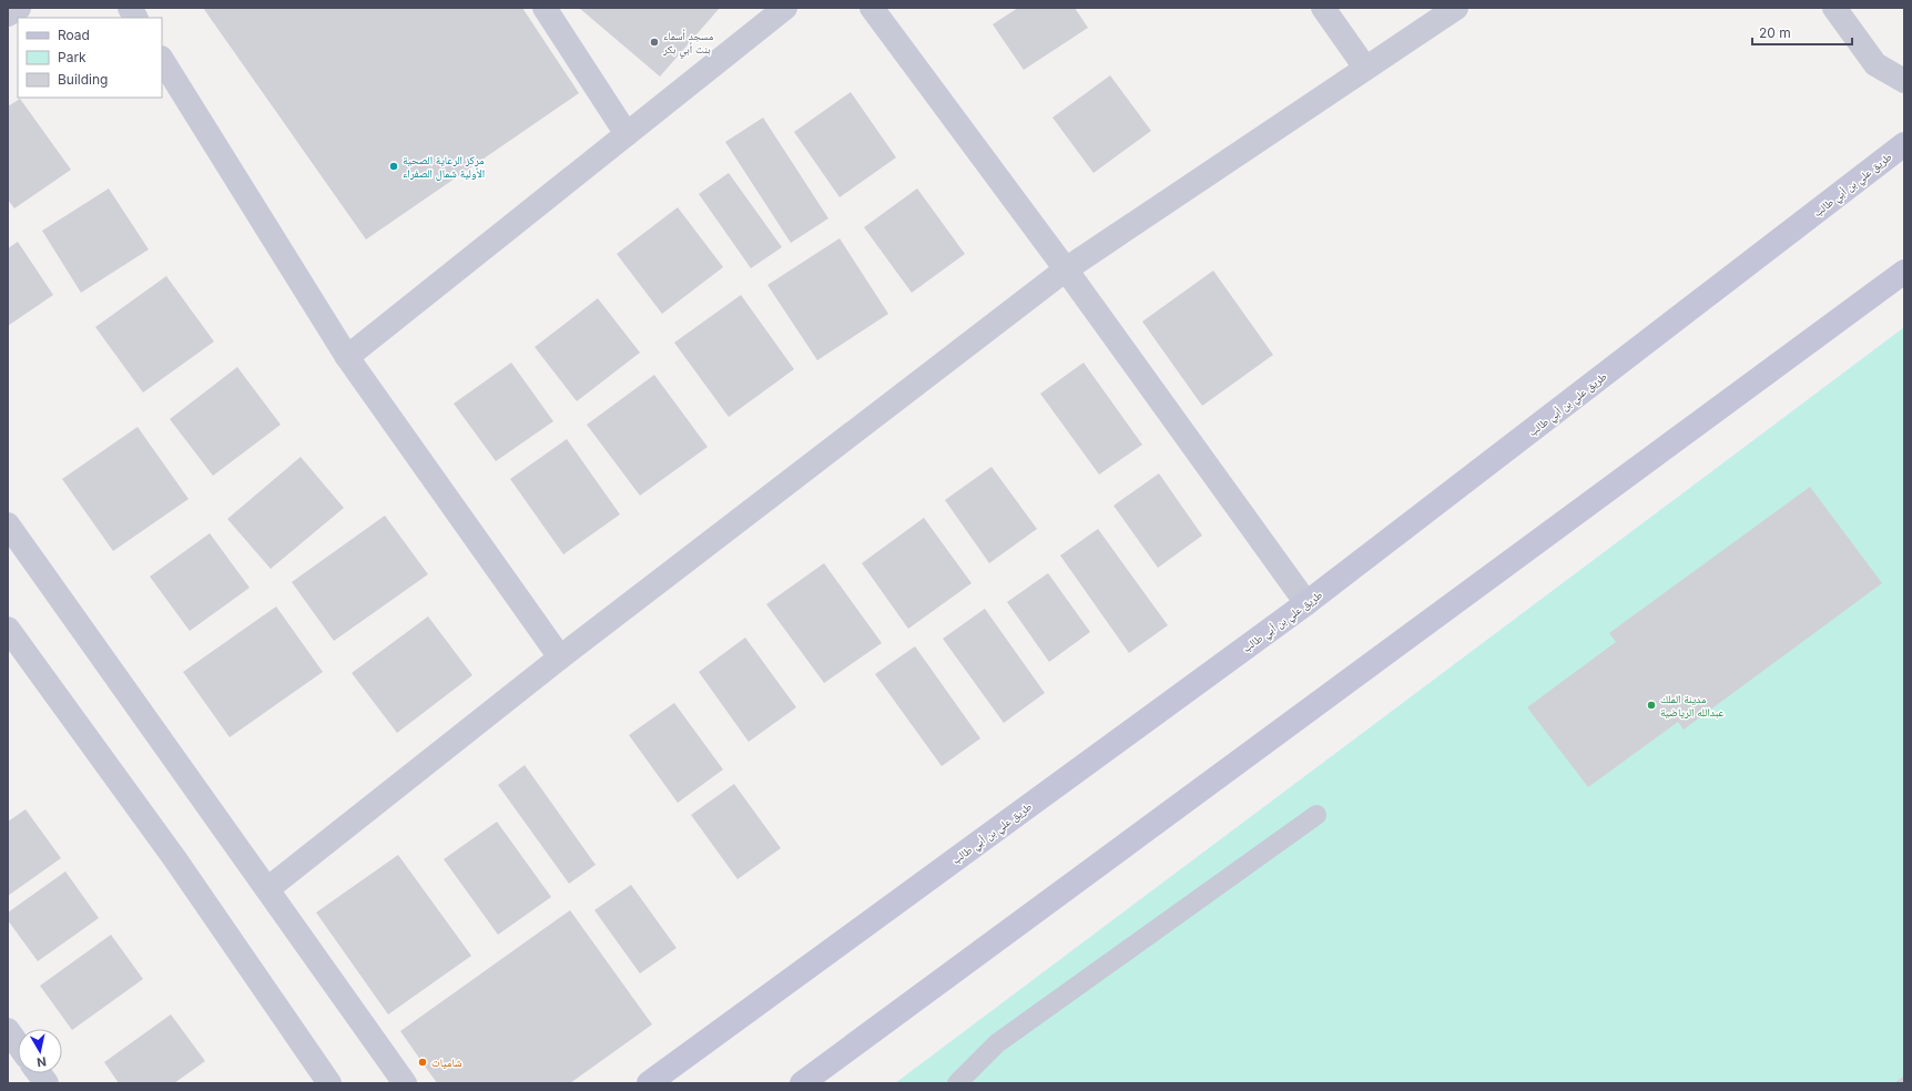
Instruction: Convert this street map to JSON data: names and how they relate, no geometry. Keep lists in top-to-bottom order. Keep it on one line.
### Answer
{"streets":{"main road":["طريق علي بن أبي طالب"]},"places":["مسجد أسماء بنت أبي بكر","مركز الرعاية الصحية الأولية شمال الصفراء","مدينة الملك عبدالله الرياضية","شاميات"],"legend":["Road","Park","Building"],"scale_bar":"20 m","north":"bottom"}
